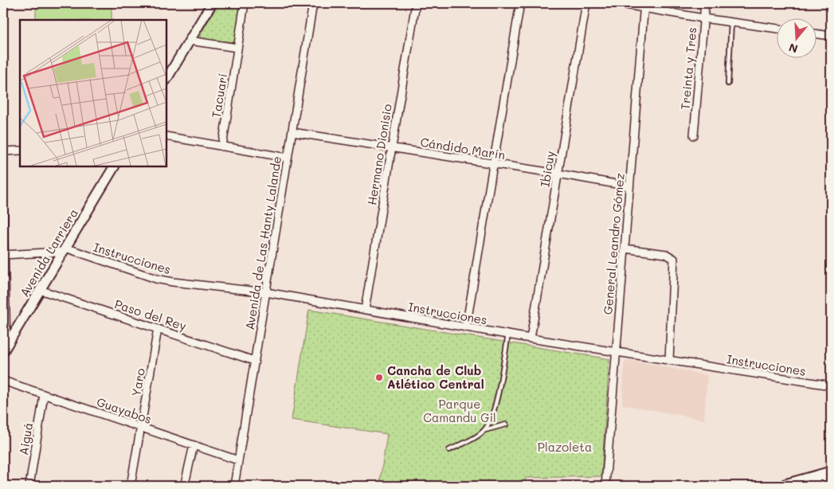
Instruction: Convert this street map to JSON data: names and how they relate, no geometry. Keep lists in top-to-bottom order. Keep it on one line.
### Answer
{"streets":{"street":["Treinta y Tres","Tacuarí","Cándido Marín","Hermano Dionisio","Ibicuy","Avenida de Las Hanty Lalande","General Leandro Gómez","Avenida Larriera","Instrucciones","Paso del Rey","Yaro","Guayabos","Aiguá"]},"crossings":[["Cándido Marín","Hermano Dionisio"],["Cándido Marín","Ibicuy"],["Cándido Marín","Avenida de Las Hanty Lalande"],["Cándido Marín","General Leandro Gómez"],["Hermano Dionisio","Instrucciones"],["Ibicuy","Instrucciones"],["Avenida de Las Hanty Lalande","Instrucciones"],["Avenida de Las Hanty Lalande","Paso del Rey"],["Avenida de Las Hanty Lalande","Guayabos"],["General Leandro Gómez","Instrucciones"],["Avenida Larriera","Instrucciones"],["Avenida Larriera","Paso del Rey"],["Paso del Rey","Yaro"],["Yaro","Guayabos"],["Guayabos","Aiguá"]],"parks":["Parque Camandu Gil","Plazoleta"],"places":["Cancha de Club Atlético Central"],"north":"bottom"}
